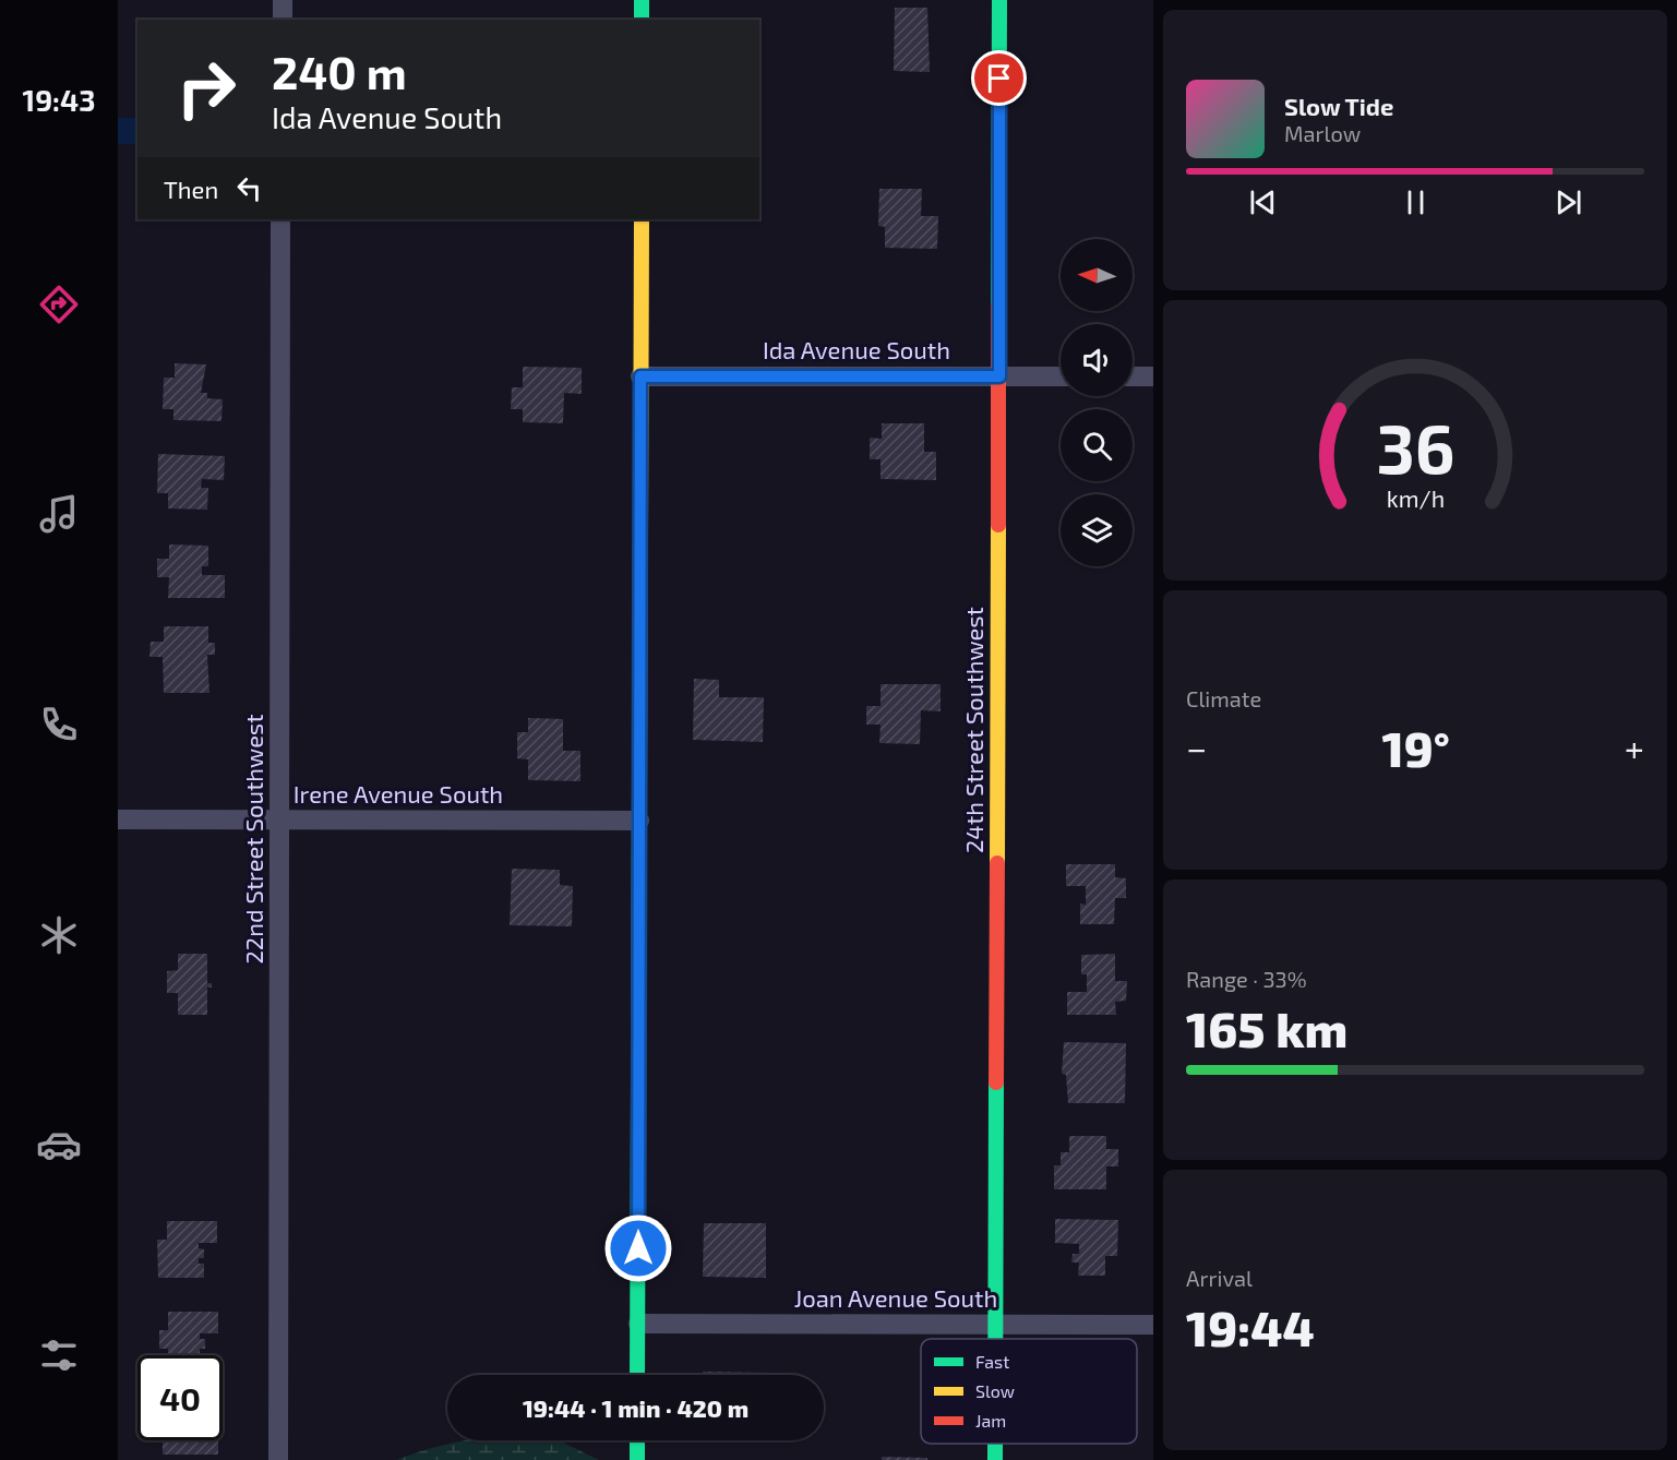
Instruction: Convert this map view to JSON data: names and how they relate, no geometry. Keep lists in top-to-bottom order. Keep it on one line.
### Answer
{"streets":{"street":["Ida Avenue South","24th Street Southwest","Irene Avenue South","22nd Street Southwest","Joan Avenue South"]},"crossings":[["Ida Avenue South","24th Street Southwest"],["24th Street Southwest","Joan Avenue South"],["Irene Avenue South","22nd Street Southwest"]],"legend":["Fast","Slow","Jam"],"north":"left","page":{"tabs":"19:43","turn":["240 m","Ida Avenue South"],"song":["Slow Tide","Marlow"],"then":"Then","tile":["Climate",["Range · 33%","165 km"],["Arrival","19:44"]],"heat":["−","19°","+"],"limit":"40","trip":"19:44 · 1 min · 420 m","gauge":["36","km/h"]}}
